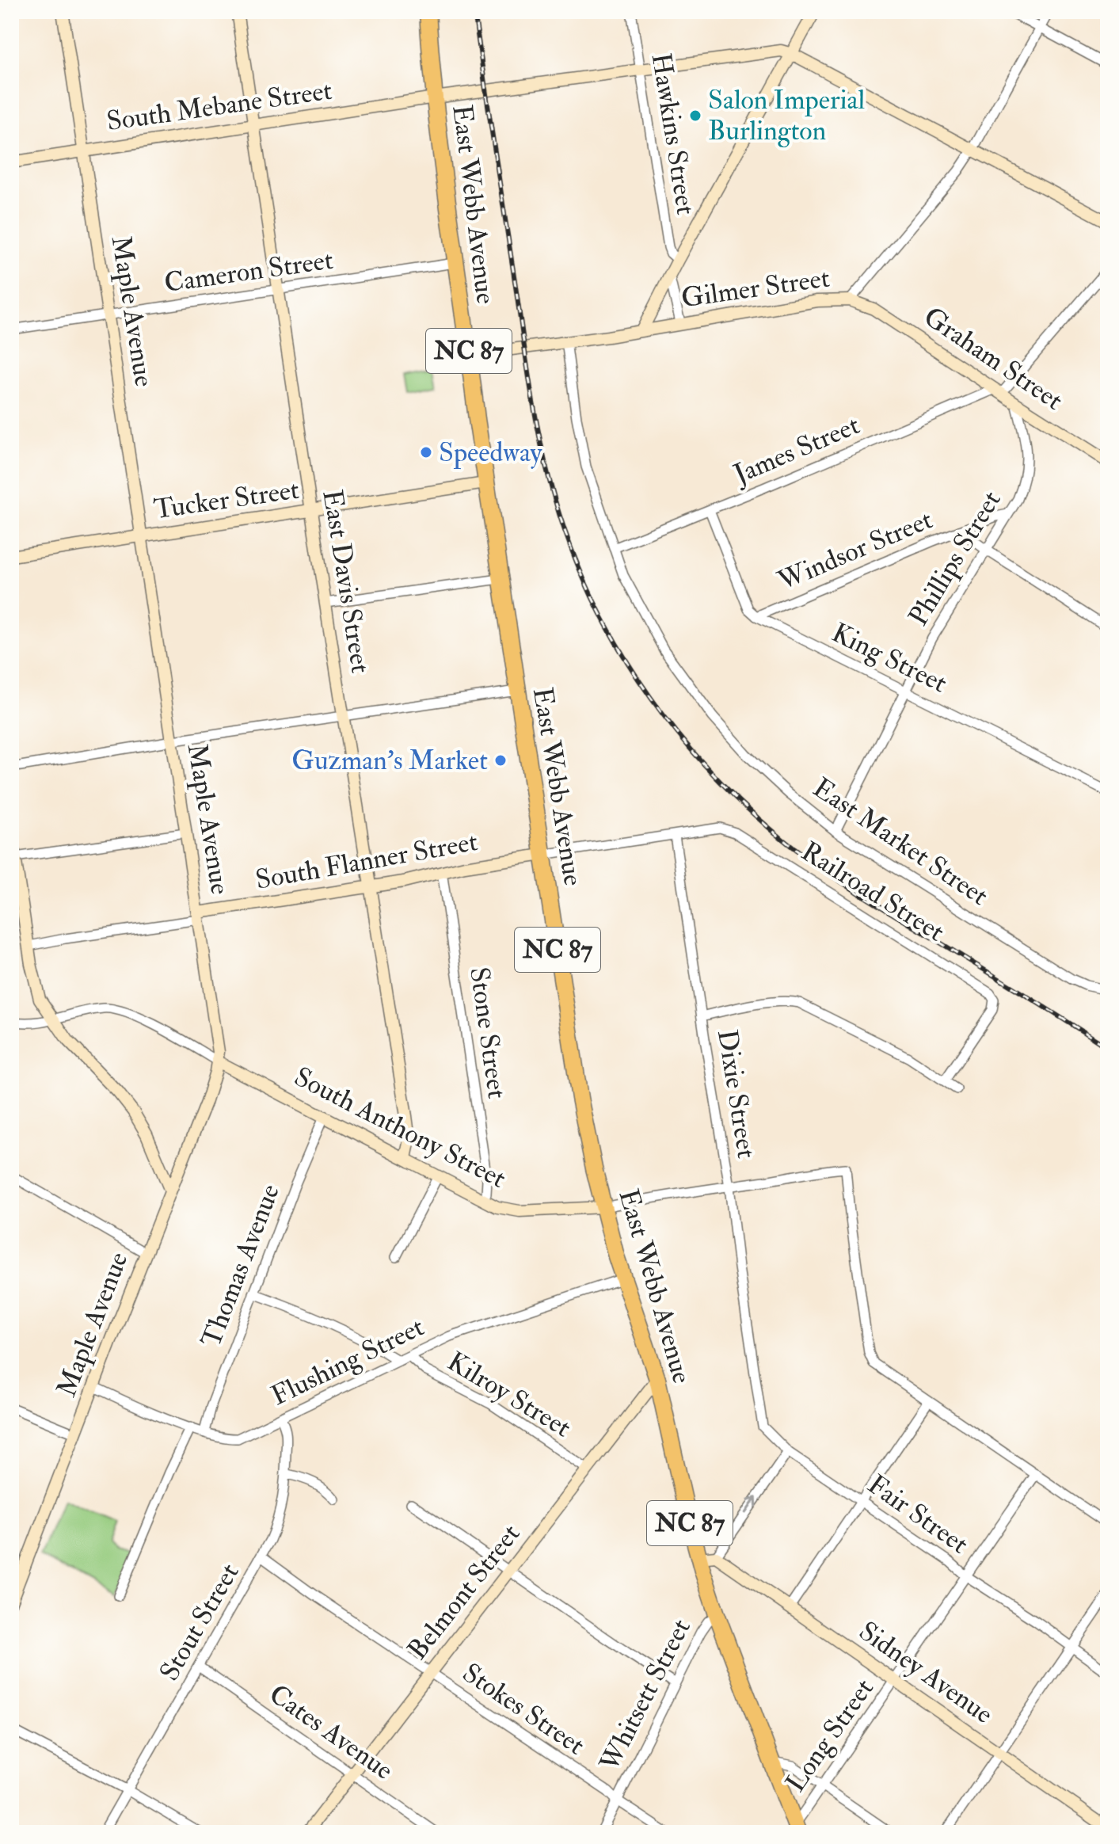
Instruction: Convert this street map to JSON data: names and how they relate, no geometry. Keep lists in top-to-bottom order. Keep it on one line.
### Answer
{"streets":{"highway":["East Webb Avenue","NC 87"],"street":["South Mebane Street","Hawkins Street","Cameron Street","Gilmer Street","Maple Avenue","Graham Street","James Street","Tucker Street","Windsor Street","Phillips Street","East Davis Street","King Street","East Market Street","South Flanner Street","Railroad Street","Stone Street","Dixie Street","South Anthony Street","Thomas Avenue","Flushing Street","Kilroy Street","Fair Street","Belmont Street","Stout Street","Sidney Avenue","Whitsett Street","Stokes Street","Cates Avenue","Long Street"]},"crossings":[["South Mebane Street","Hawkins Street"],["South Mebane Street","East Webb Avenue"],["South Mebane Street","Maple Avenue"],["South Mebane Street","East Davis Street"],["East Webb Avenue","Cameron Street"],["East Webb Avenue","Gilmer Street"],["East Webb Avenue","Tucker Street"],["East Webb Avenue","South Flanner Street"],["East Webb Avenue","South Anthony Street"],["East Webb Avenue","Flushing Street"],["East Webb Avenue","Belmont Street"],["East Webb Avenue","Whitsett Street"],["East Webb Avenue","Long Street"],["Cameron Street","Maple Avenue"],["Cameron Street","East Davis Street"],["Gilmer Street","Graham Street"],["Gilmer Street","East Market Street"],["Maple Avenue","Tucker Street"],["Maple Avenue","South Flanner Street"],["Maple Avenue","South Anthony Street"],["Maple Avenue","Flushing Street"],["Graham Street","James Street"],["Graham Street","Phillips Street"],["James Street","East Market Street"],["Tucker Street","East Davis Street"],["Windsor Street","Phillips Street"],["Windsor Street","King Street"],["Phillips Street","King Street"],["Phillips Street","East Market Street"],["East Davis Street","South Flanner Street"],["East Davis Street","South Anthony Street"],["South Flanner Street","Stone Street"],["Railroad Street","Dixie Street"],["Stone Street","South Anthony Street"],["Dixie Street","Fair Street"],["South Anthony Street","Thomas Avenue"],["Thomas Avenue","Flushing Street"],["Flushing Street","Kilroy Street"],["Flushing Street","Stout Street"],["Kilroy Street","Belmont Street"],["Fair Street","Long Street"],["Belmont Street","Stokes Street"],["Belmont Street","Cates Avenue"],["Stout Street","Stokes Street"],["Stout Street","Cates Avenue"],["Sidney Avenue","Long Street"],["Whitsett Street","Stokes Street"]],"places":["Salon Imperial Burlington","Speedway","Guzman's Market"]}
